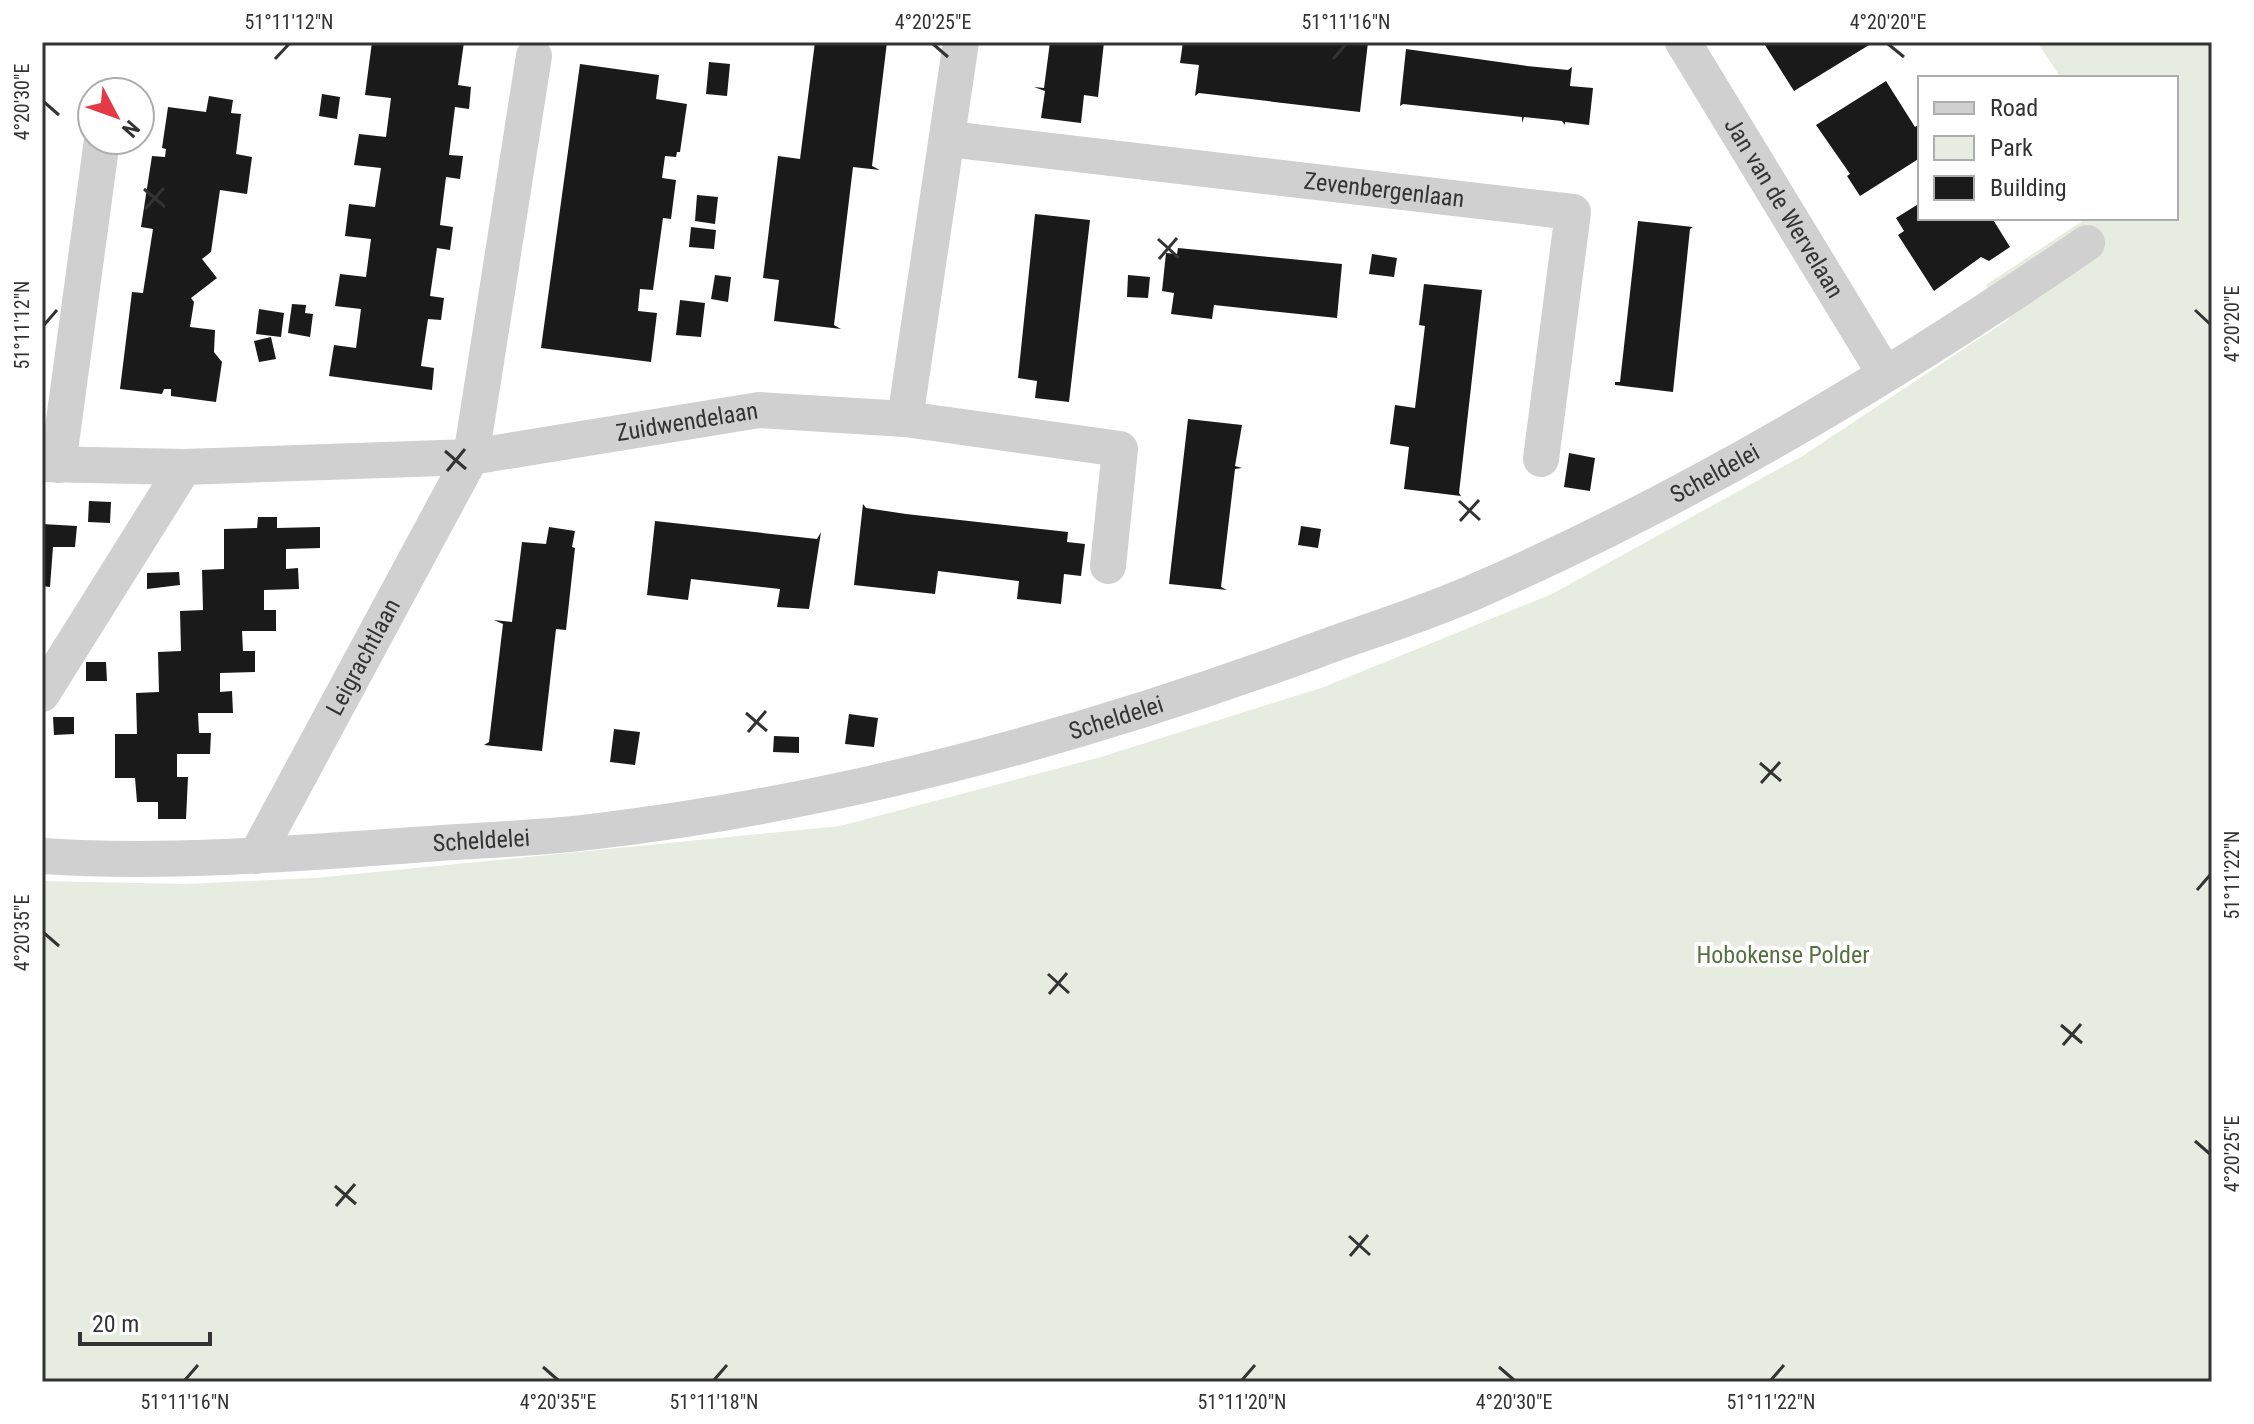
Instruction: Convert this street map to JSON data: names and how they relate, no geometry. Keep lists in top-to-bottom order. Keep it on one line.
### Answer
{"streets":{"street":["Zevenbergenlaan","Jan van de Wervelaan","Zuidwendelaan","Scheldelei","Leigrachtlaan"]},"crossings":[["Jan van de Wervelaan","Scheldelei"],["Zuidwendelaan","Leigrachtlaan"],["Scheldelei","Leigrachtlaan"]],"parks":["Hobokense Polder"],"legend":["Road","Park","Building"],"scale_bar":"20 m","north":"bottom right","coordinates":["51°11'12\"N","4°20'25\"E","51°11'16\"N","4°20'20\"E","4°20'30\"E","51°11'22\"N","4°20'35\"E","51°11'18\"N","51°11'20\"N"]}
